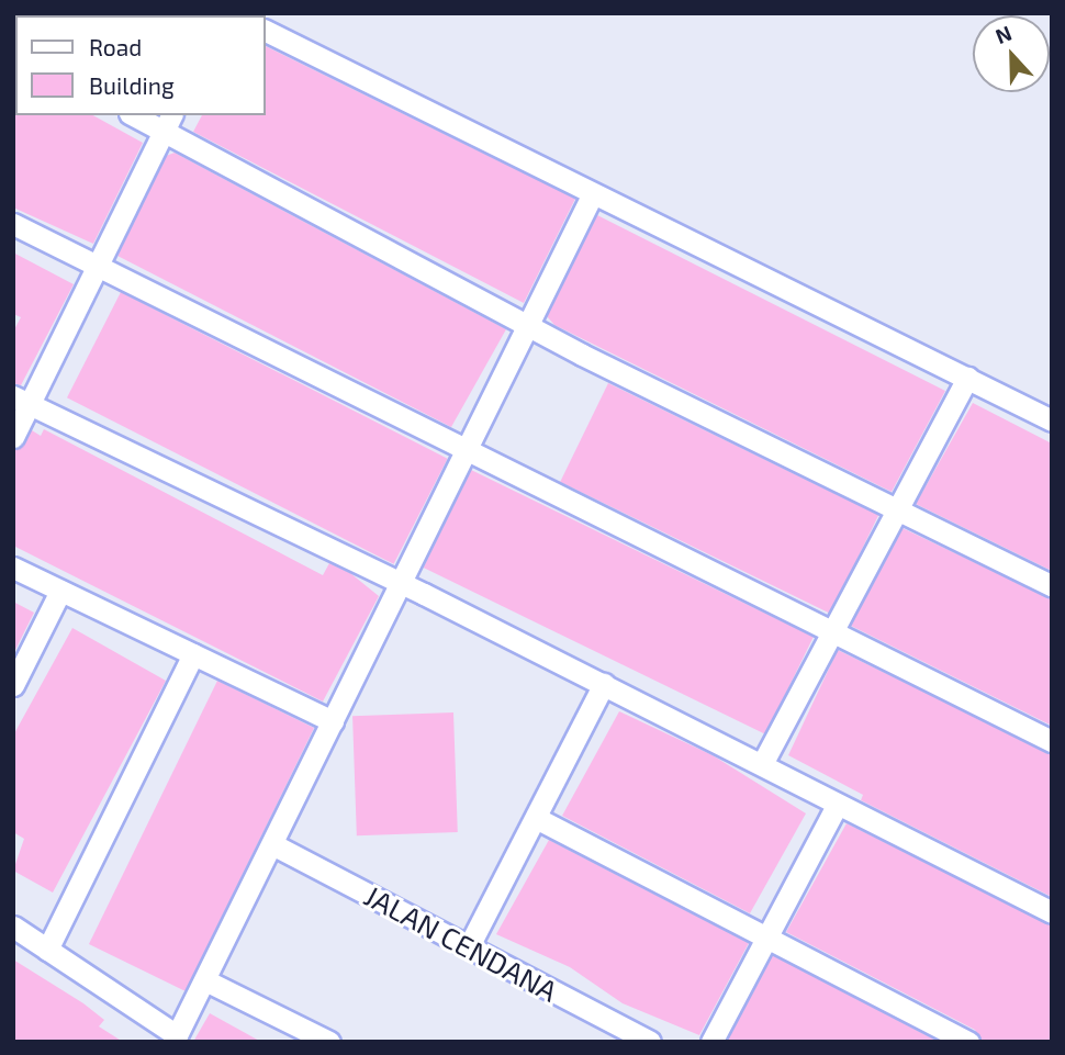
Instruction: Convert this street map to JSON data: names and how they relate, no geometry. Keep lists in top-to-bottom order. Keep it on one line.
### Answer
{"streets":{"street":["JALAN CENDANA"]},"legend":["Road","Building"],"north":"top"}
